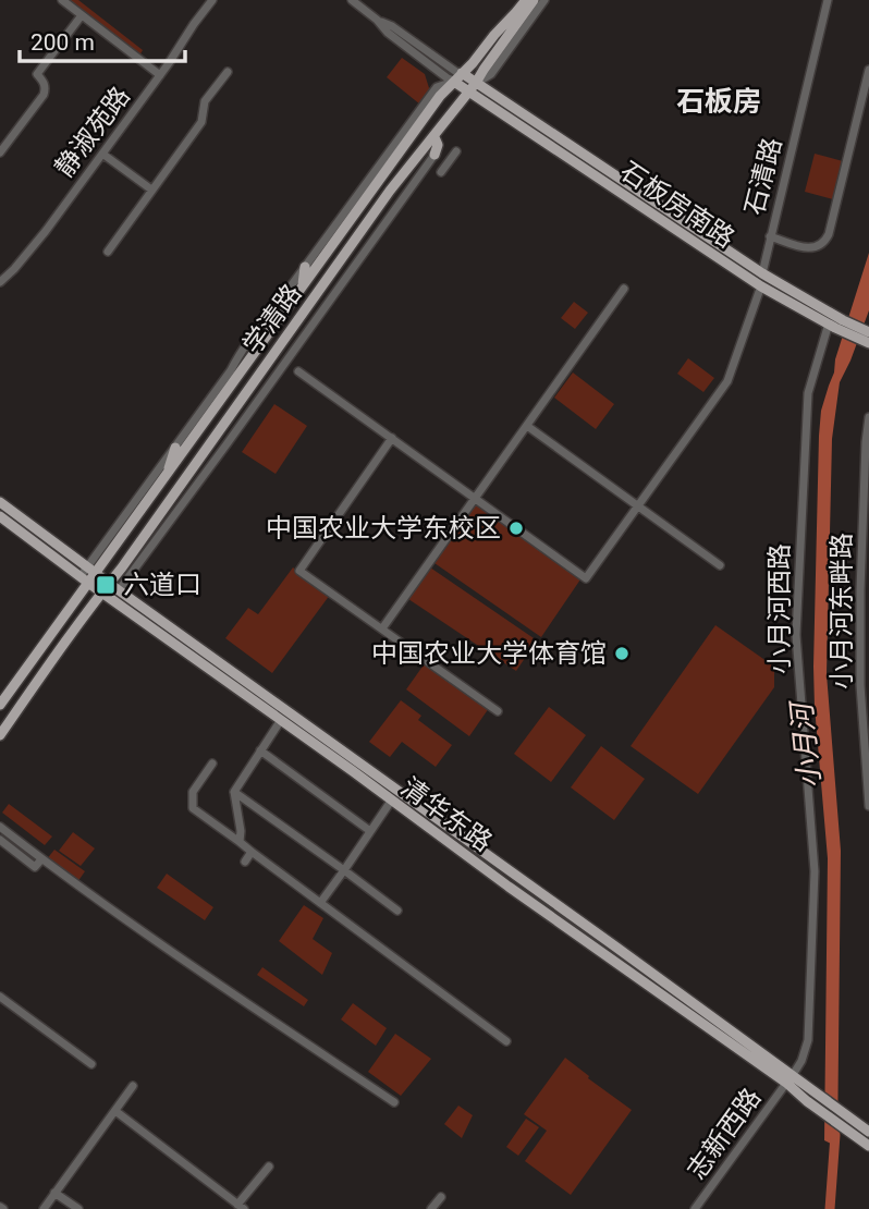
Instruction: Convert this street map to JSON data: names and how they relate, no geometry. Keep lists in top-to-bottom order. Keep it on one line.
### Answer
{"streets":{"main road":["石板房南路","学清路","清华东路"],"street":["静淑苑路","石清路","小月河西路","小月河东畔路","志新西路"]},"crossings":[["石清路","石板房南路"],["石板房南路","学清路"],["石板房南路","小月河西路"],["学清路","清华东路"],["小月河西路","清华东路"],["小月河西路","志新西路"],["清华东路","志新西路"]],"districts":["石板房"],"water":["小月河"],"places":{"other":["中国农业大学东校区","中国农业大学体育馆"],"transit":["六道口"]},"scale_bar":"200 m"}
